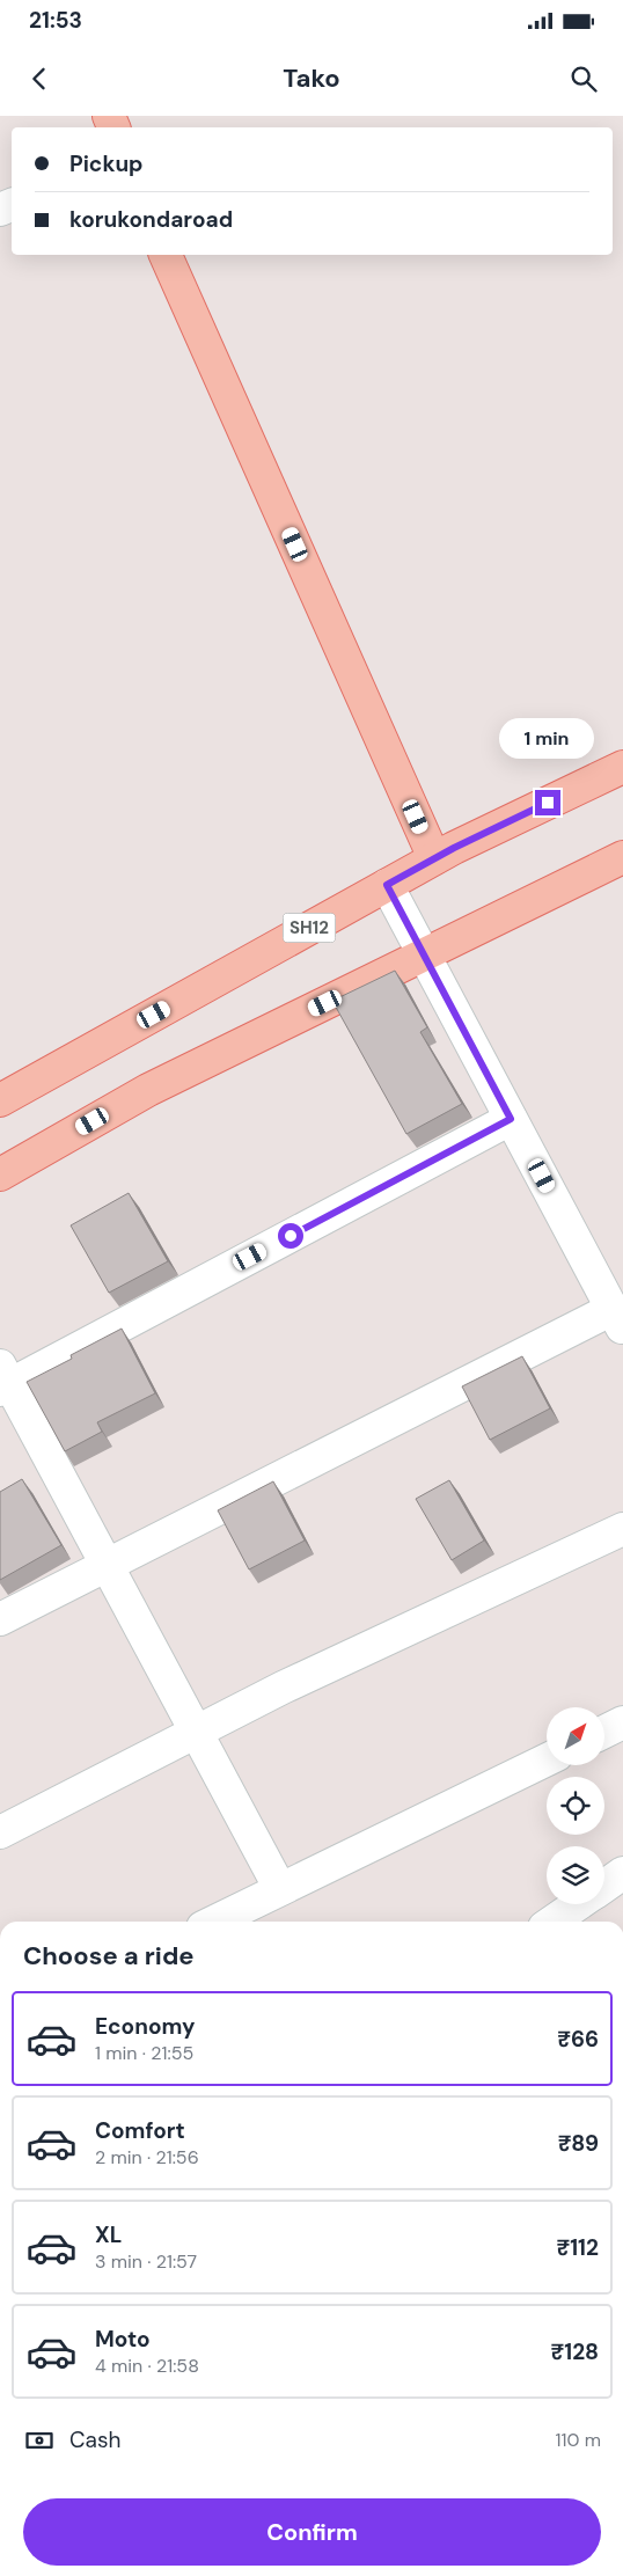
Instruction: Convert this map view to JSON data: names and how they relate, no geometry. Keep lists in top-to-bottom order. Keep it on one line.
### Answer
{"streets":{"main road":["SH12"]},"north":"top right","page":{"status":"21:53","header":"Tako","banner":["Pickup","korukondaroad"],"bubble":"1 min","heading":"Choose a ride","list":[{"name":"Economy","note":"1 min · 21:55","value":"₹66"},{"name":"Comfort","note":"2 min · 21:56","value":"₹89"},{"name":"XL","note":"3 min · 21:57","value":"₹112"},{"name":"Moto","note":"4 min · 21:58","value":"₹128"}],"pay":["Cash","110 m"],"buttons":"Confirm"}}
